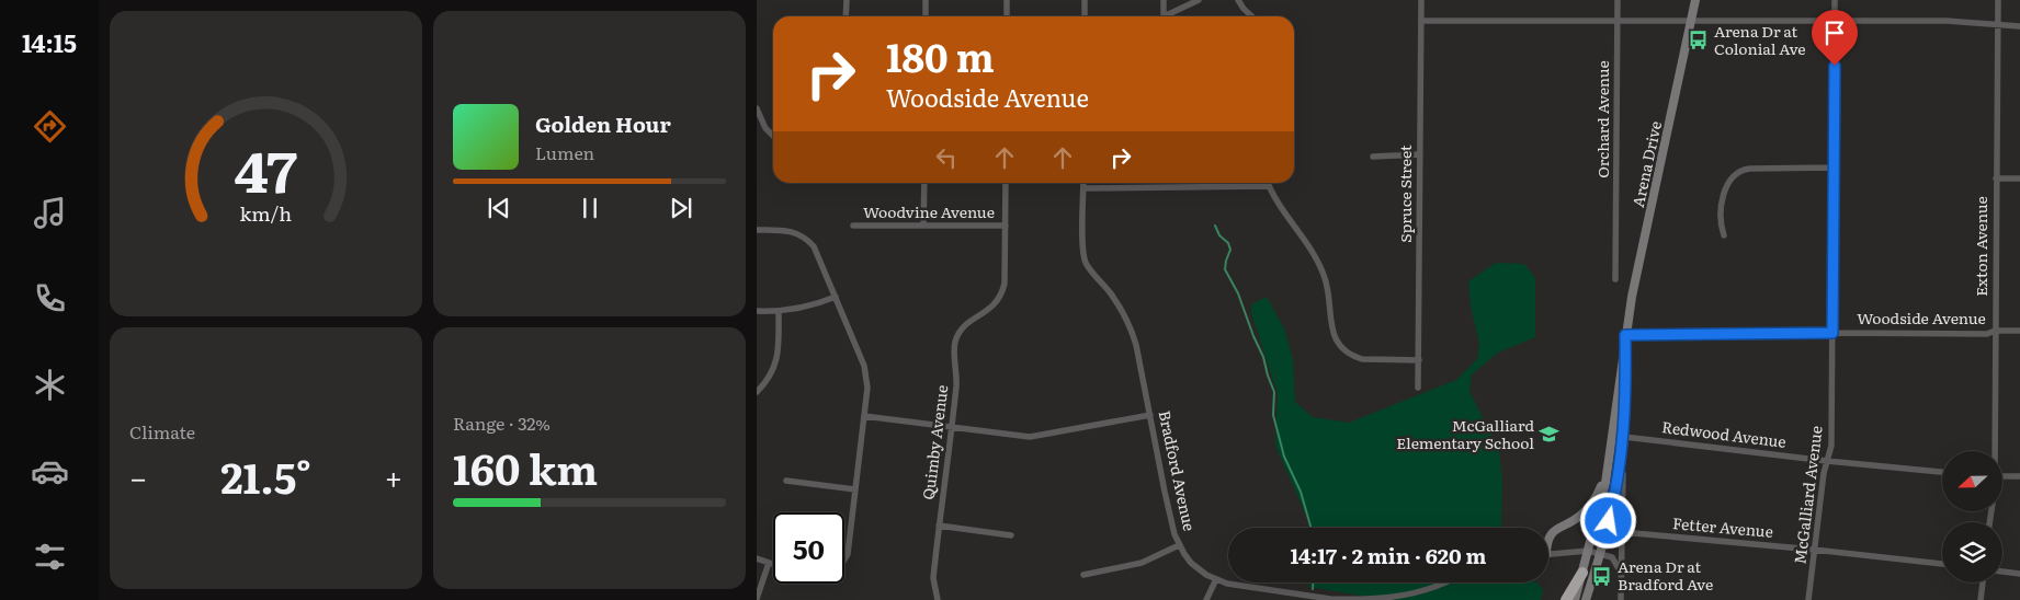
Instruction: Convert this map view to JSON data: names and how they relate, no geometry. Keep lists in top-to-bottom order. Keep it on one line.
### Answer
{"streets":{"main road":["Arena Drive"],"street":["Orchard Avenue","Spruce Street","Woodvine Avenue","Exton Avenue","Woodside Avenue","Redwood Avenue","Quimby Avenue","Bradford Avenue","McGalliard Avenue","Fetter Avenue"]},"crossings":[["Arena Drive","Woodside Avenue"],["Arena Drive","Redwood Avenue"],["Woodvine Avenue","Quimby Avenue"],["Exton Avenue","Woodside Avenue"],["Woodside Avenue","McGalliard Avenue"],["Redwood Avenue","McGalliard Avenue"],["McGalliard Avenue","Fetter Avenue"]],"places":{"bus stop":["Arena Dr at Colonial Ave","Arena Dr at Bradford Ave"],"school or university":["McGalliard Elementary School"]},"north":"left","page":{"tabs":"14:15","turn":["180 m","Woodside Avenue"],"song":["Golden Hour","Lumen"],"tile":["Climate",["Range · 32%","160 km"]],"heat":["−","21.5°","+"],"limit":"50","trip":"14:17 · 2 min · 620 m","gauge":["47","km/h"]}}
